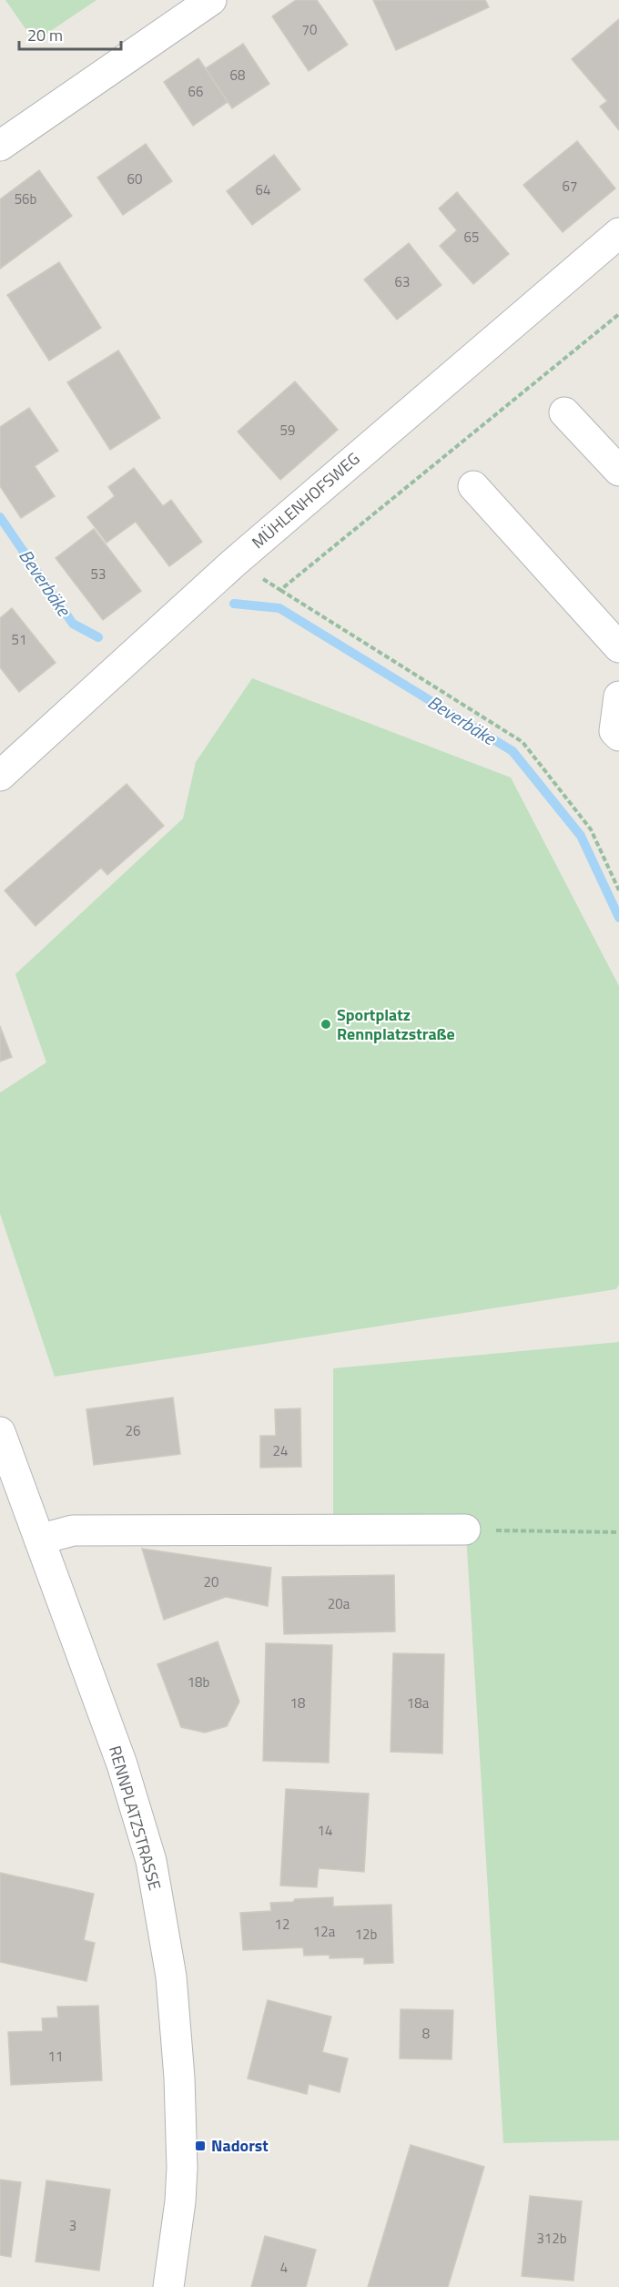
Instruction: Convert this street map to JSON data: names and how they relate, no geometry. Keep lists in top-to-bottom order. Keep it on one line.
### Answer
{"streets":{"street":["MÜHLENHOFSWEG","RENNPLATZSTRASSE"]},"water":["Beverbäke"],"places":{"other":["Sportplatz Rennplatzstraße"],"transit":["Nadorst"]},"house_numbers":["70","68","66","60","67","64","56b","65","63","59","53","51","26","24","20","20a","18b","18","18a","14","12","12a","12b","8","11","3","312b","4"],"scale_bar":"20 m"}
